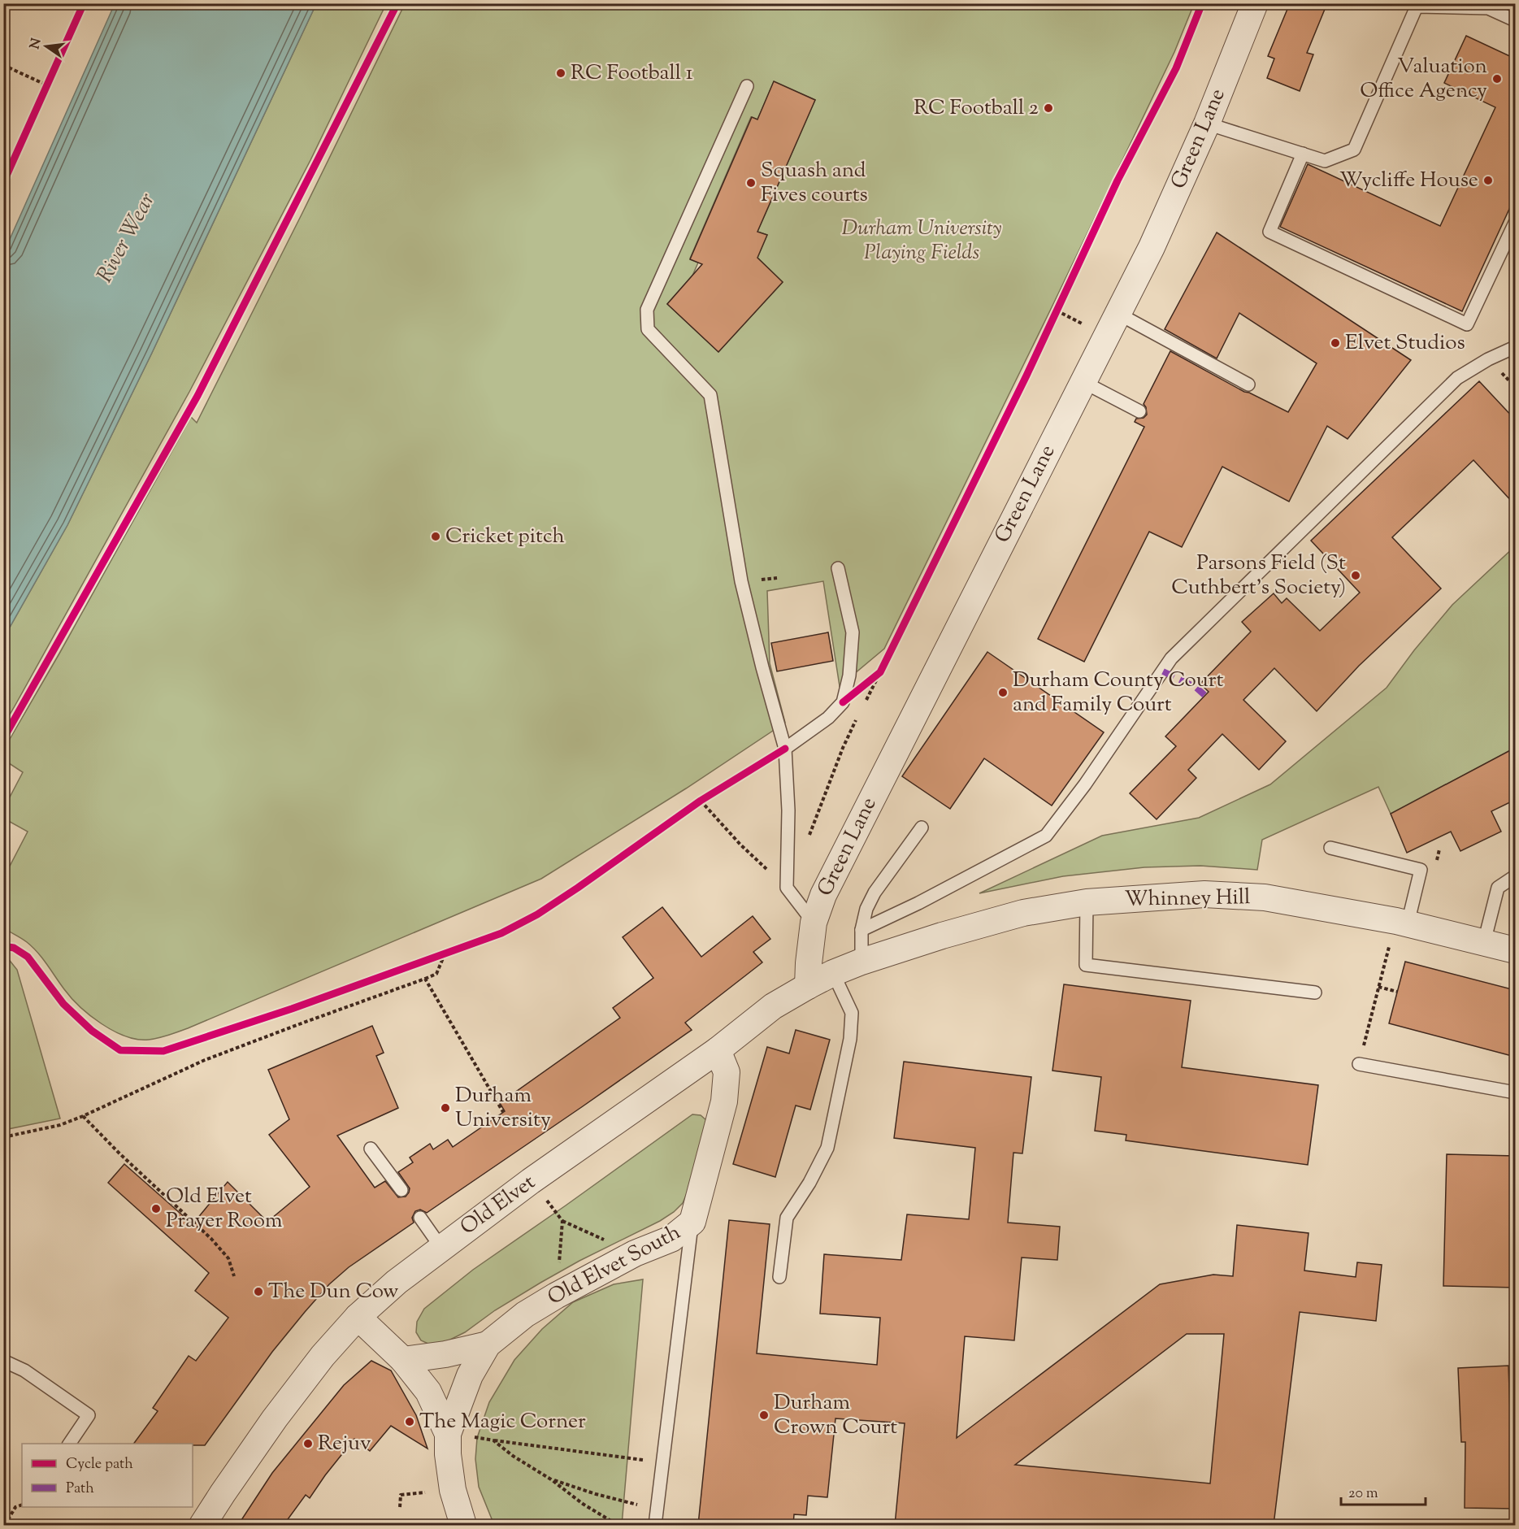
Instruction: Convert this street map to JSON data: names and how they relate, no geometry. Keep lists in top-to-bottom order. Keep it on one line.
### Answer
{"streets":{"street":["Green Lane","Whinney Hill","Old Elvet","Old Elvet South"]},"crossings":[["Green Lane","Old Elvet"],["Whinney Hill","Old Elvet"],["Old Elvet","Old Elvet South"]],"water":["River Wear"],"parks":["Durham University Playing Fields"],"places":["RC Football 1","Valuation Office Agency","RC Football 2","Wycliffe House","Squash and Fives courts","Elvet Studios","Cricket pitch","Parsons Field (St Cuthbert's Society)","Durham County Court and Family Court","Durham University","Old Elvet Prayer Room","The Dun Cow","Durham Crown Court","The Magic Corner","Rejuv"],"legend":["Cycle path","Path"],"scale_bar":"20 m","north":"left"}
